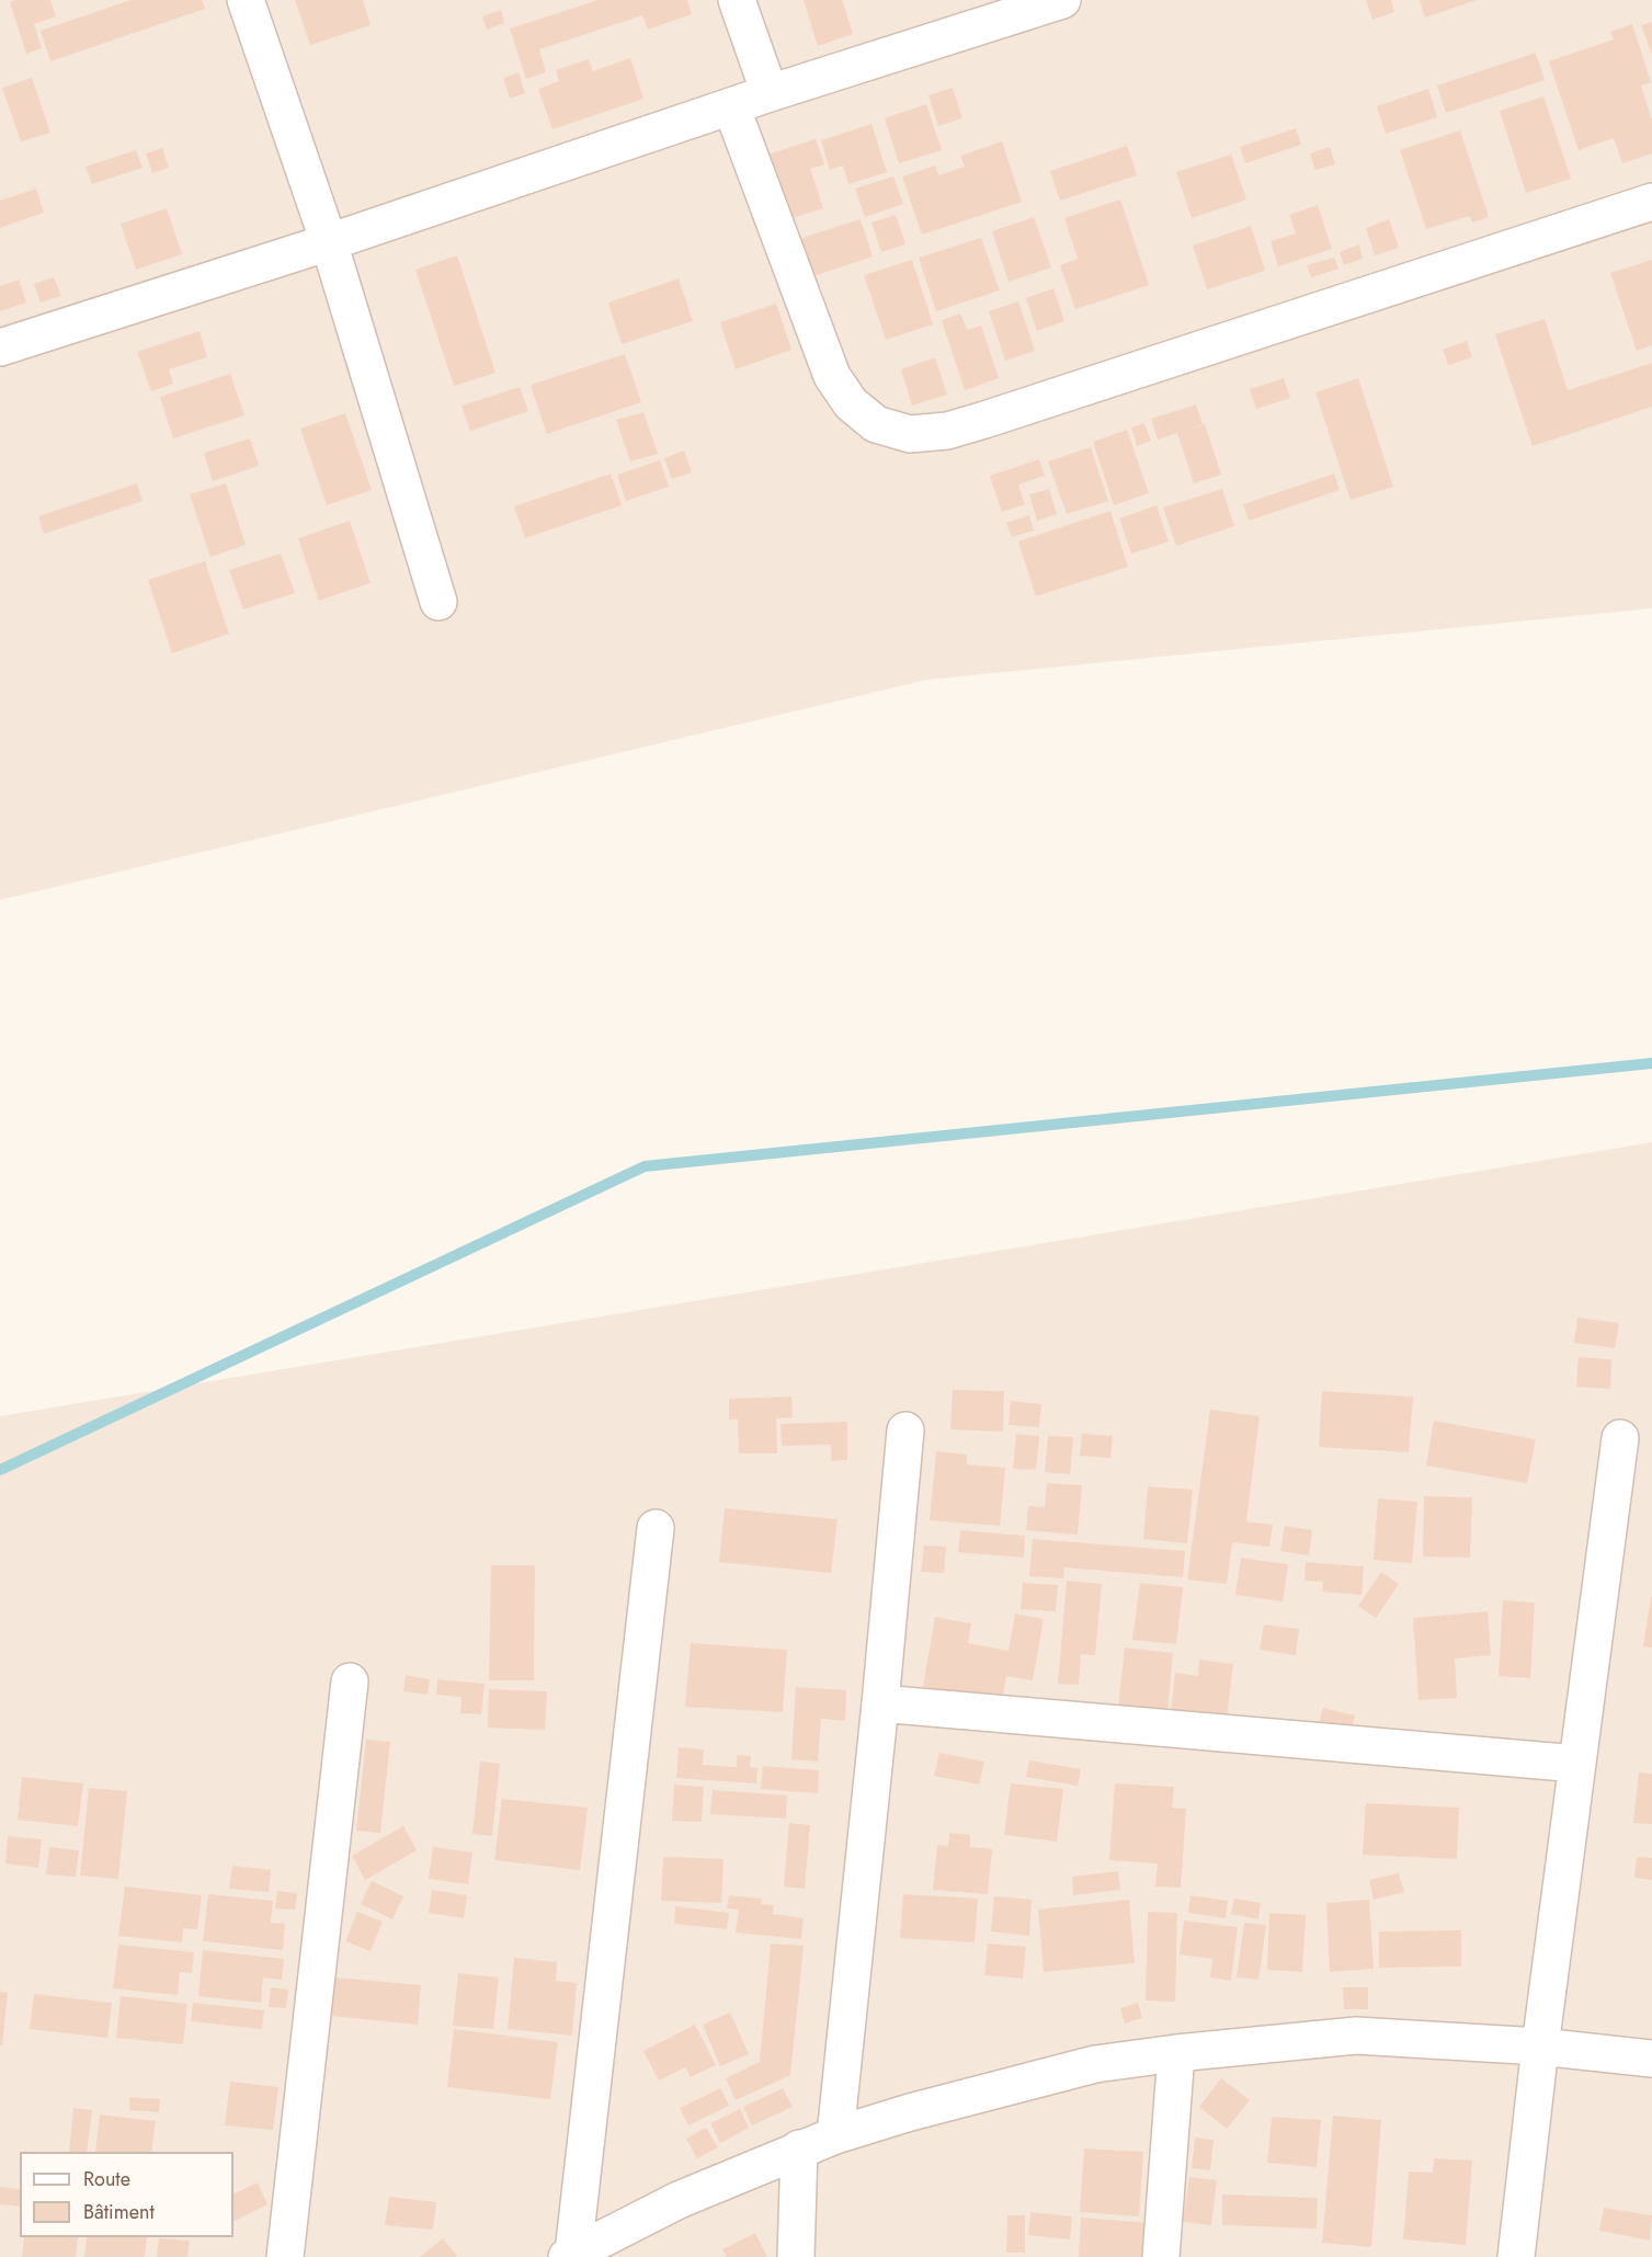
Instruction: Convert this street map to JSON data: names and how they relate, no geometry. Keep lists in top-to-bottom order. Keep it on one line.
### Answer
{"legend":["Route","Bâtiment"]}
